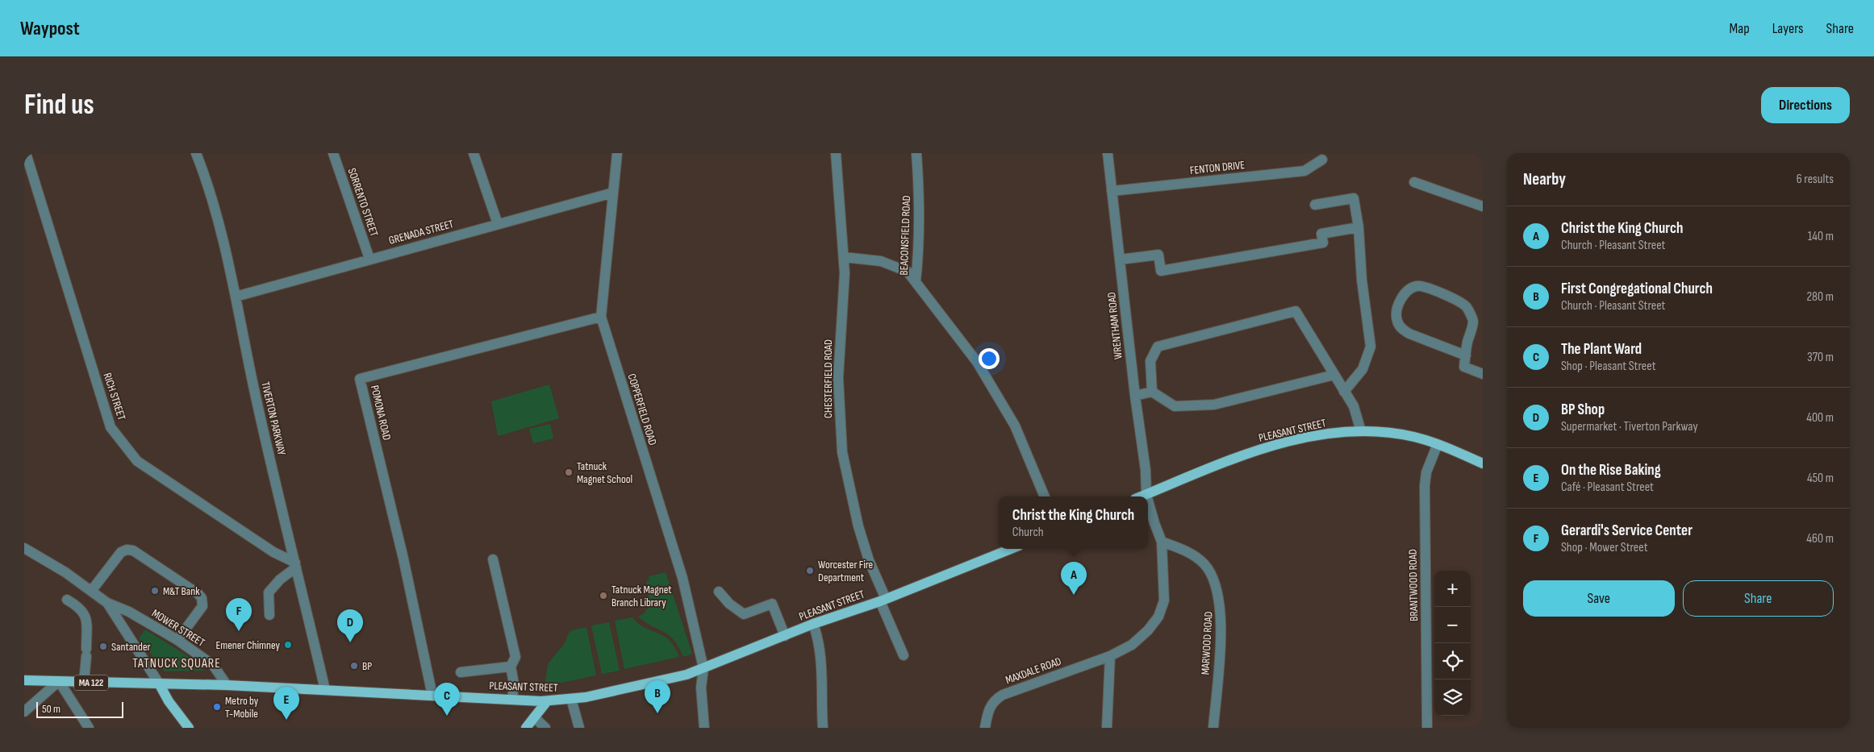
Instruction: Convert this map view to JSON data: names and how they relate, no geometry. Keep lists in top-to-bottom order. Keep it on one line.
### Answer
{"streets":{"main road":["PLEASANT STREET","MA 122"],"street":["FENTON DRIVE","SORRENTO STREET","GRENADA STREET","BEACONSFIELD ROAD","WRENTHAM ROAD","CHESTERFIELD ROAD","RICH STREET","COPPERFIELD ROAD","POMONA ROAD","TIVERTON PARKWAY","BRANTWOOD ROAD","MOWER STREET","MARWOOD ROAD","MAXDALE ROAD"]},"crossings":[["FENTON DRIVE","WRENTHAM ROAD"],["SORRENTO STREET","GRENADA STREET"],["GRENADA STREET","COPPERFIELD ROAD"],["GRENADA STREET","TIVERTON PARKWAY"],["WRENTHAM ROAD","PLEASANT STREET"],["WRENTHAM ROAD","MARWOOD ROAD"],["WRENTHAM ROAD","MAXDALE ROAD"],["CHESTERFIELD ROAD","PLEASANT STREET"],["RICH STREET","TIVERTON PARKWAY"],["COPPERFIELD ROAD","POMONA ROAD"],["COPPERFIELD ROAD","PLEASANT STREET"],["POMONA ROAD","PLEASANT STREET"],["TIVERTON PARKWAY","PLEASANT STREET"],["PLEASANT STREET","BRANTWOOD ROAD"],["PLEASANT STREET","MOWER STREET"],["MARWOOD ROAD","MAXDALE ROAD"]],"districts":["TATNUCK SQUARE"],"places":["Tatnuck Magnet School","Worcester Fire Department","M&T Bank","Tatnuck Magnet Branch Library","Emener Chimney","Santander","BP","Metro by T-Mobile"],"scale_bar":"50 m","page":{"header":"Waypost","nav":["Map","Layers","Share"],"buttons":["Directions",["Save","Share"]],"title":"Find us","heading":["Nearby","6 results"],"list":[{"mark":"A","name":"Christ the King Church","note":"Church · Pleasant Street","value":"140 m"},{"mark":"B","name":"First Congregational Church","note":"Church · Pleasant Street","value":"280 m"},{"mark":"C","name":"The Plant Ward","note":"Shop · Pleasant Street","value":"370 m"},{"mark":"D","name":"BP Shop","note":"Supermarket · Tiverton Parkway","value":"400 m"},{"mark":"E","name":"On the Rise Baking","note":"Café · Pleasant Street","value":"450 m"},{"mark":"F","name":"Gerardi's Service Center","note":"Shop · Mower Street","value":"460 m"}],"popup":["Christ the King Church","Church"],"pins":["A","F","D","B","C","E"],"map_buttons":["+","−"],"scale":"50 m"}}
